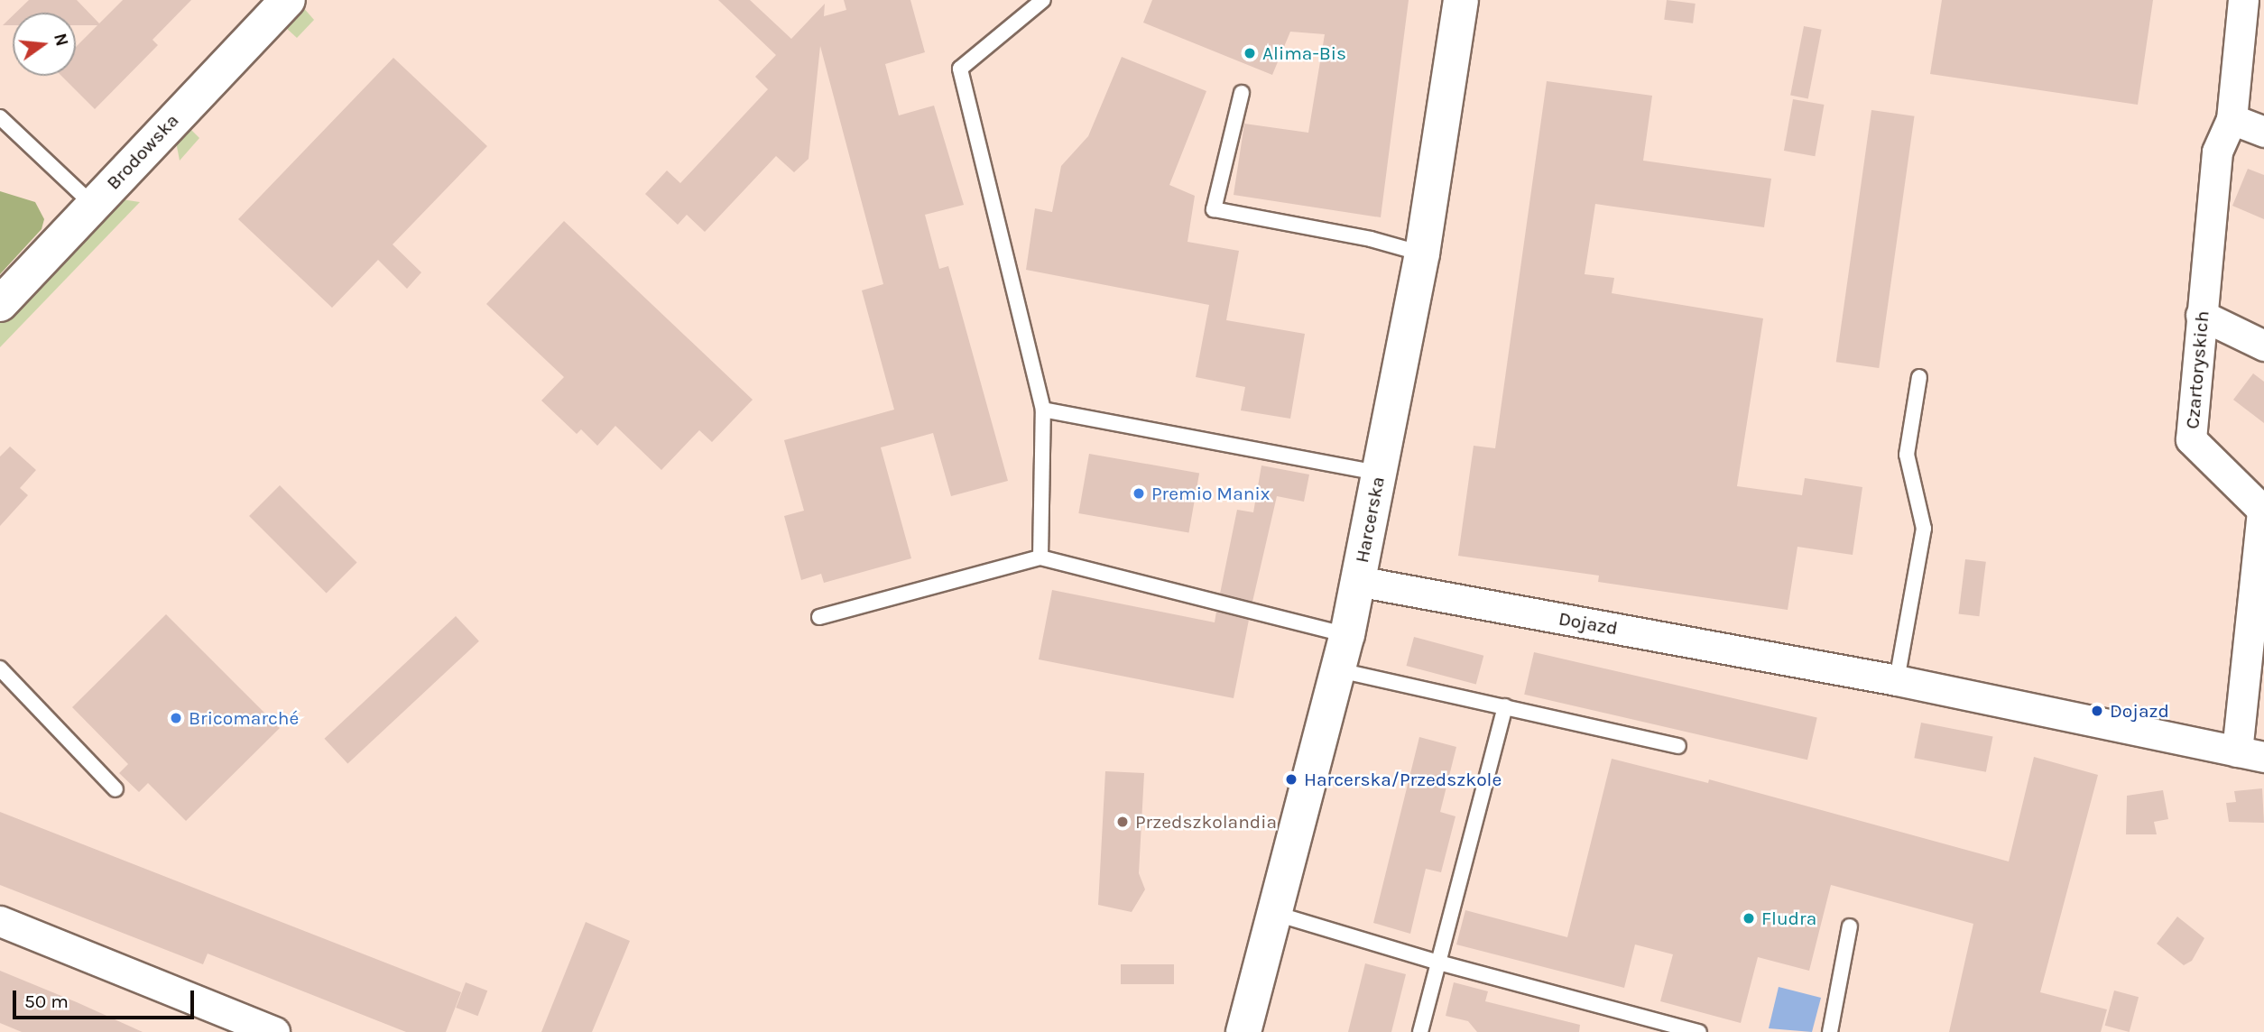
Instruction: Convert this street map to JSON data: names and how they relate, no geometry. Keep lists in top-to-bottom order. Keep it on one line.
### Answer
{"streets":{"street":["Brodowska","Czartoryskich","Harcerska","Dojazd"]},"crossings":[["Czartoryskich","Dojazd"],["Harcerska","Dojazd"]],"places":["Alima-Bis","Premio Manix","Dojazd","Bricomarché","Harcerska/Przedszkole","Przedszkolandia","Fludra"],"scale_bar":"50 m","north":"right"}
